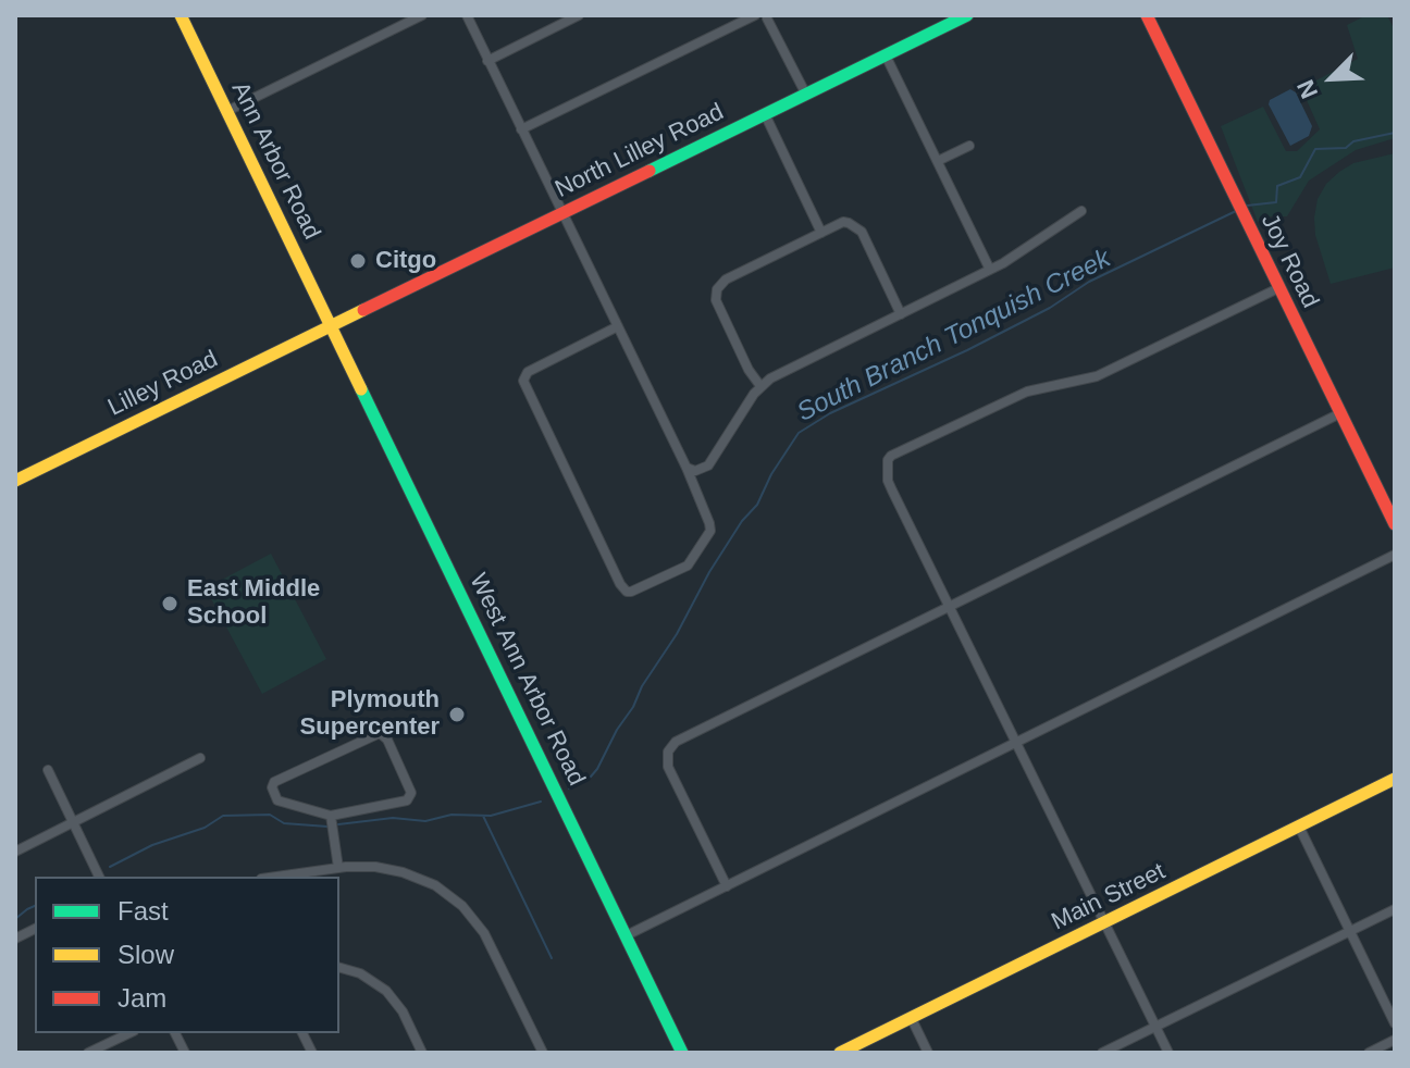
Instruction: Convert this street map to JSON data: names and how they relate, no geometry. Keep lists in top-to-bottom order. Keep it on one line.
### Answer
{"streets":{"street":["North Lilley Road","Ann Arbor Road","Joy Road","Lilley Road","West Ann Arbor Road","Main Street"]},"crossings":[["North Lilley Road","Ann Arbor Road"],["North Lilley Road","Lilley Road"],["North Lilley Road","West Ann Arbor Road"],["Ann Arbor Road","Lilley Road"],["Ann Arbor Road","West Ann Arbor Road"],["Lilley Road","West Ann Arbor Road"]],"water":["South Branch Tonquish Creek"],"places":["Citgo","East Middle School","Plymouth Supercenter"],"legend":["Fast","Slow","Jam"],"north":"bottom left"}
